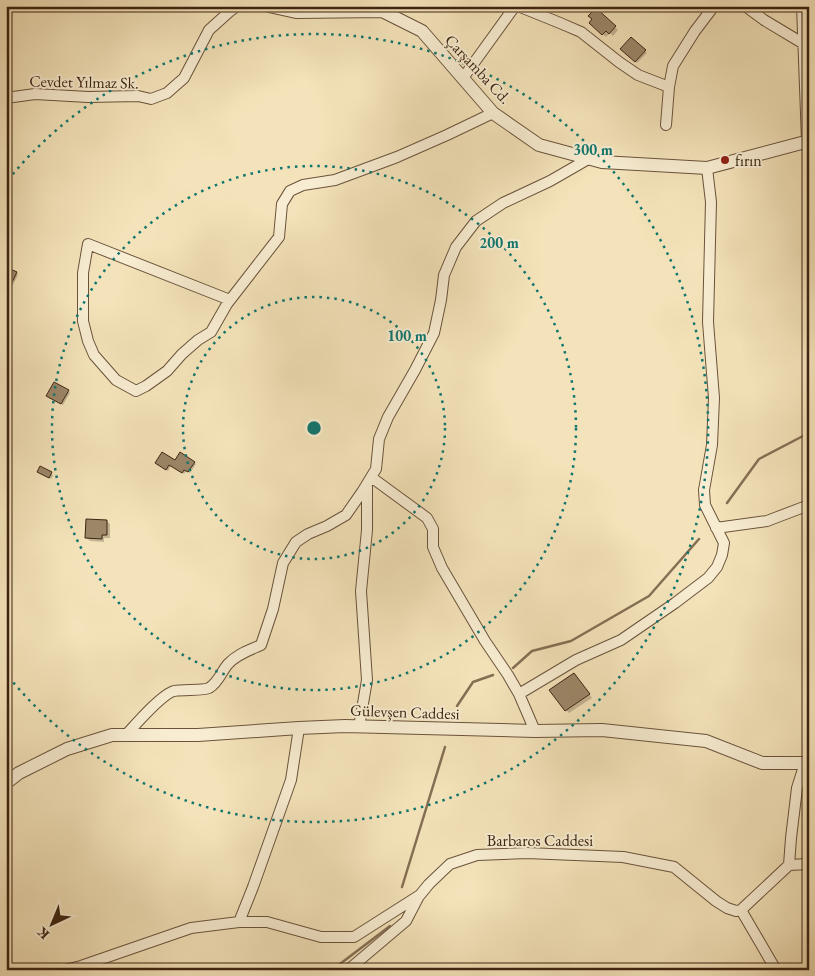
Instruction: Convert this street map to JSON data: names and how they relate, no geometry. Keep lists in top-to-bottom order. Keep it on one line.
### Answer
{"streets":{"street":["Çarşamba Cd.","Cevdet Yılmaz Sk.","Gülevşen Caddesi","Barbaros Caddesi"]},"places":["fırın"],"north":"bottom left","rings":["300 m","200 m","100 m"]}
